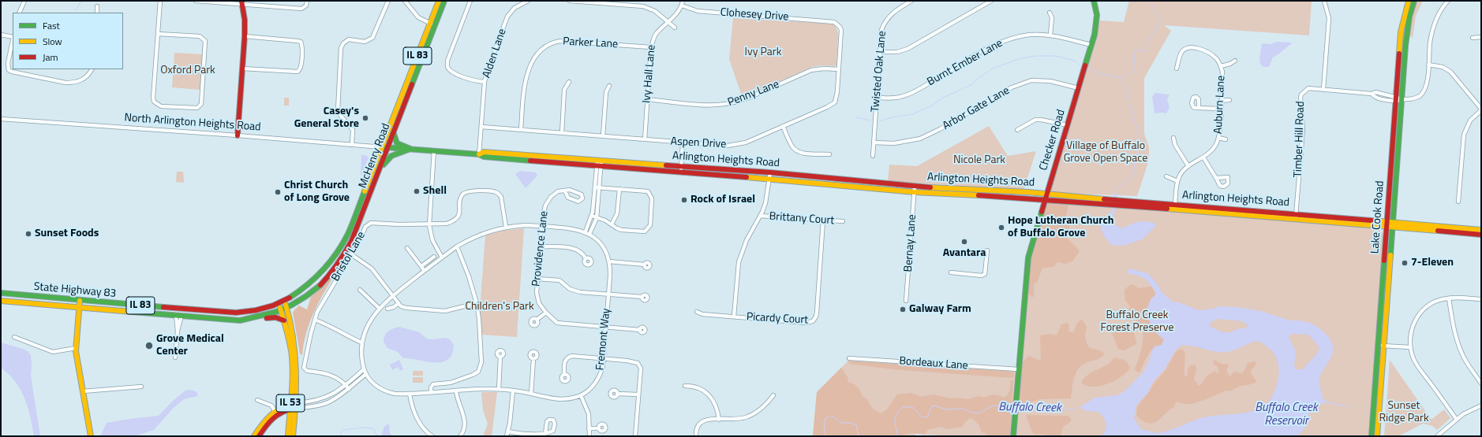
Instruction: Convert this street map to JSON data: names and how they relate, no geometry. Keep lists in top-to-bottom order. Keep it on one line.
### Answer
{"streets":{"main road":["IL 83","Checker Road","McHenry Road","Arlington Heights Road","Lake Cook Road","State Highway 83","IL 53"],"street":["Clohesey Drive","Parker Lane","Alden Lane","Burnt Ember Lane","Twisted Oak Lane","Ivy Hall Lane","Penny Lane","Auburn Lane","Arbor Gate Lane","North Arlington Heights Road","Timber Hill Road","Aspen Drive","Brittany Court","Bernay Lane","Providence Lane","Bristol Lane","Picardy Court","Fremont Way","Bordeaux Lane"]},"crossings":[["Clohesey Drive","Ivy Hall Lane"],["Clohesey Drive","Aspen Drive"],["Parker Lane","Ivy Hall Lane"],["Parker Lane","Aspen Drive"],["Alden Lane","Aspen Drive"],["Alden Lane","Arlington Heights Road"],["IL 83","McHenry Road"],["IL 83","State Highway 83"],["IL 83","IL 53"],["Burnt Ember Lane","Twisted Oak Lane"],["Burnt Ember Lane","Checker Road"],["Twisted Oak Lane","Arbor Gate Lane"],["Ivy Hall Lane","Penny Lane"],["Ivy Hall Lane","Aspen Drive"],["Penny Lane","Aspen Drive"],["Auburn Lane","Arlington Heights Road"],["Arbor Gate Lane","Checker Road"],["North Arlington Heights Road","McHenry Road"],["North Arlington Heights Road","Arlington Heights Road"],["Timber Hill Road","Arlington Heights Road"],["Timber Hill Road","Lake Cook Road"],["Checker Road","Arlington Heights Road"],["Checker Road","Bordeaux Lane"],["McHenry Road","Arlington Heights Road"],["McHenry Road","State Highway 83"],["McHenry Road","IL 53"],["Arlington Heights Road","Lake Cook Road"],["Arlington Heights Road","Bernay Lane"],["Brittany Court","Picardy Court"],["Providence Lane","Fremont Way"],["Bristol Lane","Fremont Way"],["State Highway 83","IL 53"]],"water":["Buffalo Creek","Buffalo Creek Reservoir"],"parks":["Ivy Park","Oxford Park","Village of Buffalo Grove Open Space","Nicole Park","Children's Park","Buffalo Creek Forest Preserve","Sunset Ridge Park"],"places":["Casey's General Store","Shell","Christ Church of Long Grove","Rock of Israel","Hope Lutheran Church of Buffalo Grove","Sunset Foods","Avantara","7-Eleven","Galway Farm","Grove Medical Center"],"legend":["Fast","Slow","Jam"]}
